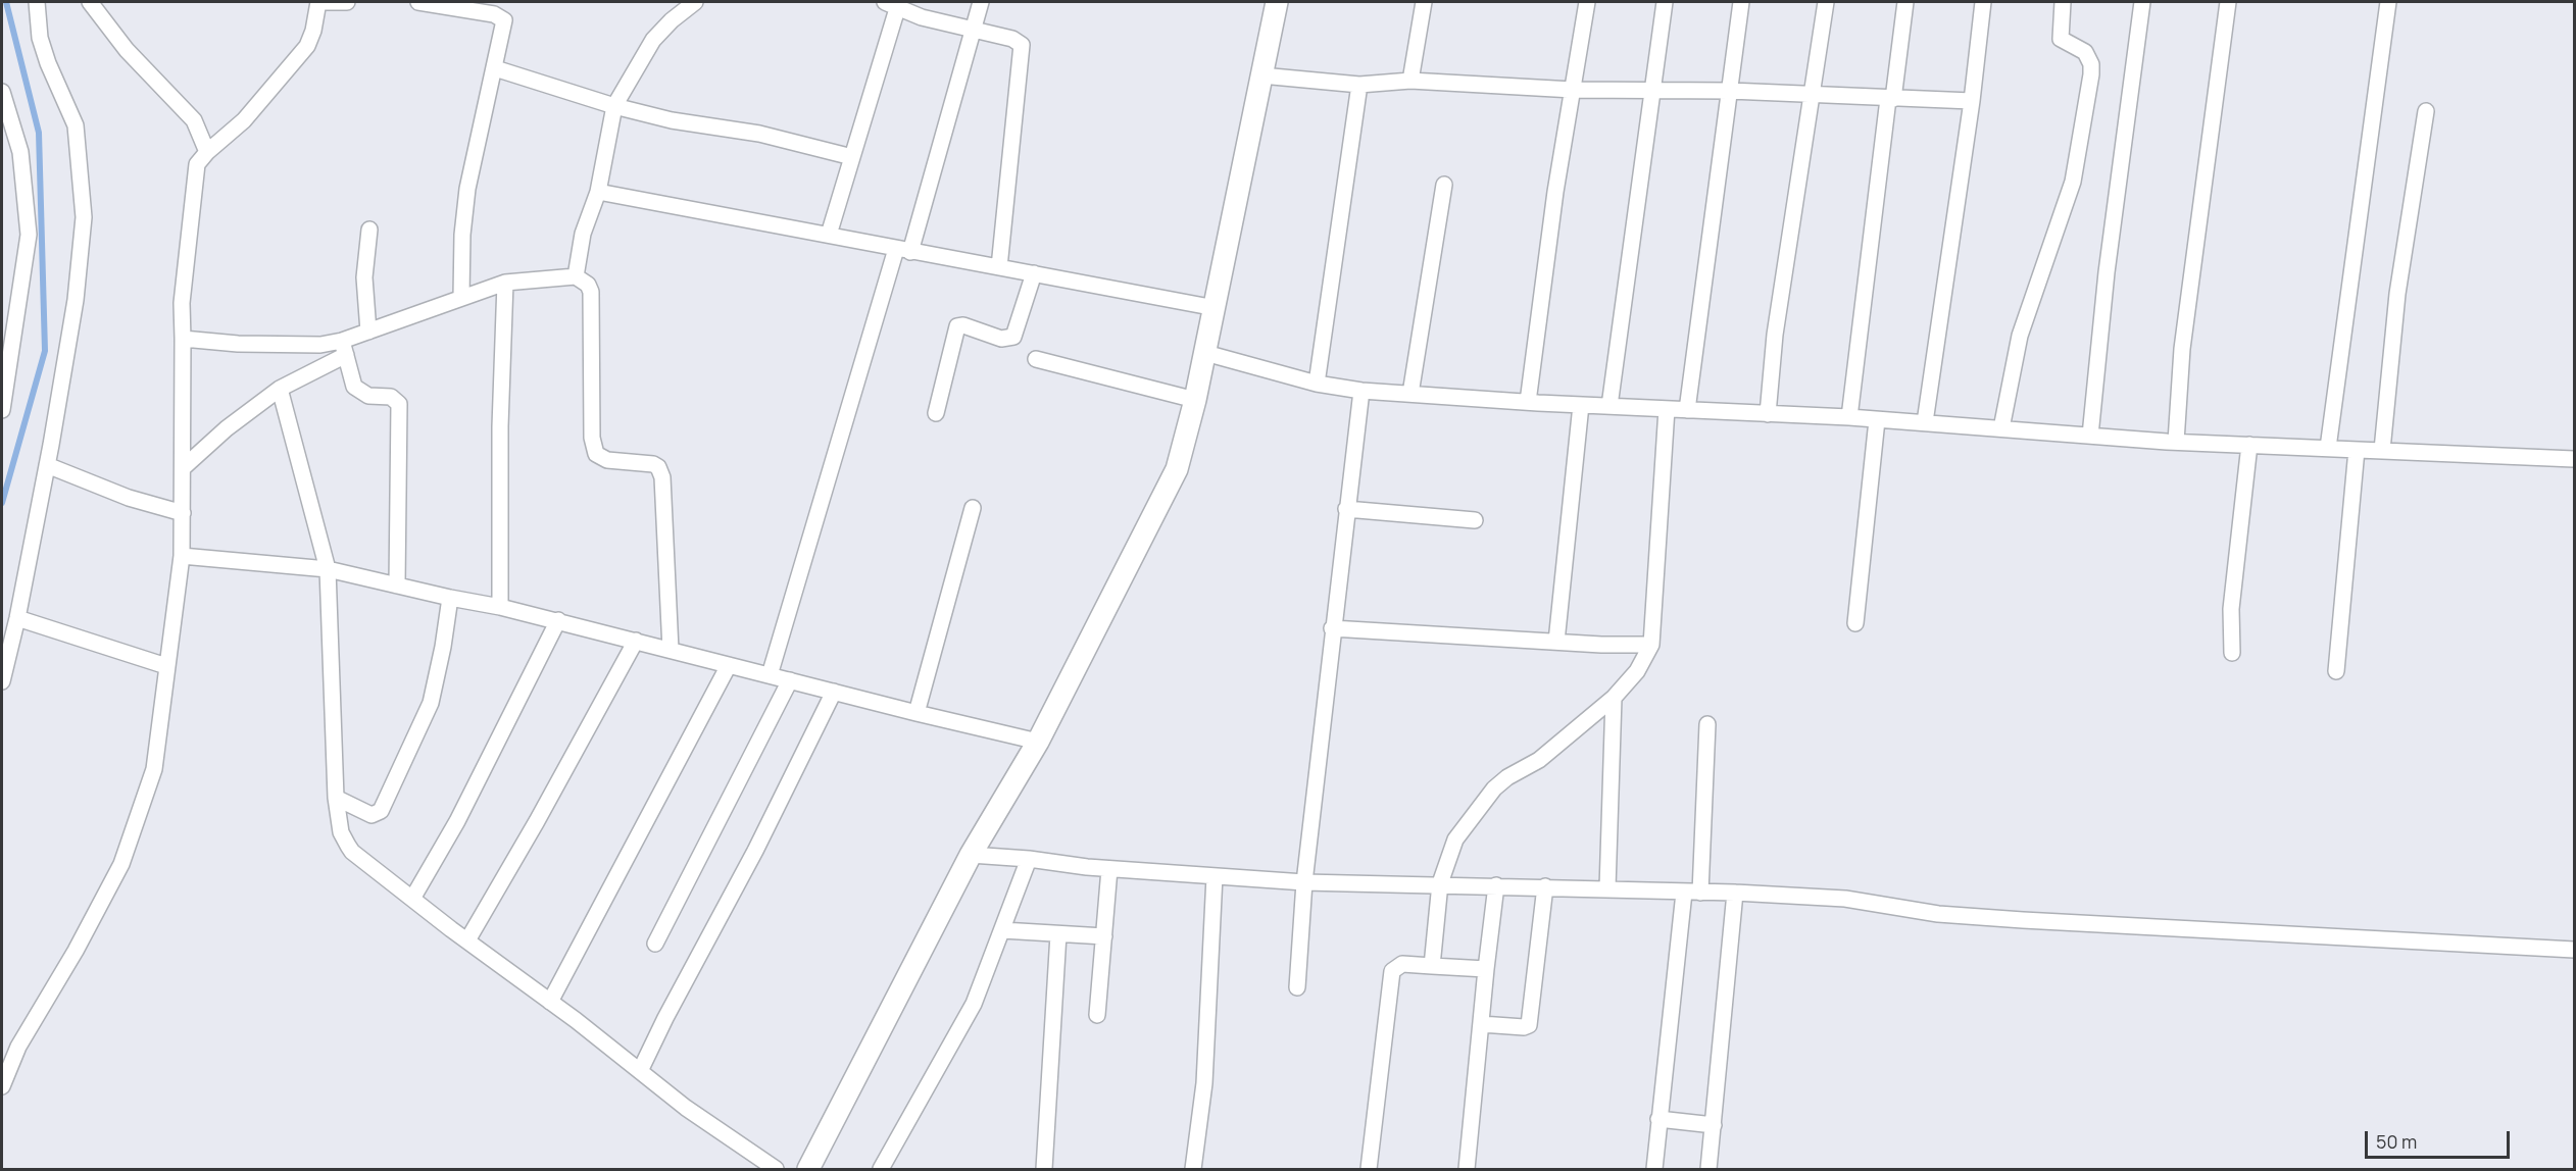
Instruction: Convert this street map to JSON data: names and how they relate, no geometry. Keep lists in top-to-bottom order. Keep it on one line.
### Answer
{"scale_bar":"50 m"}
